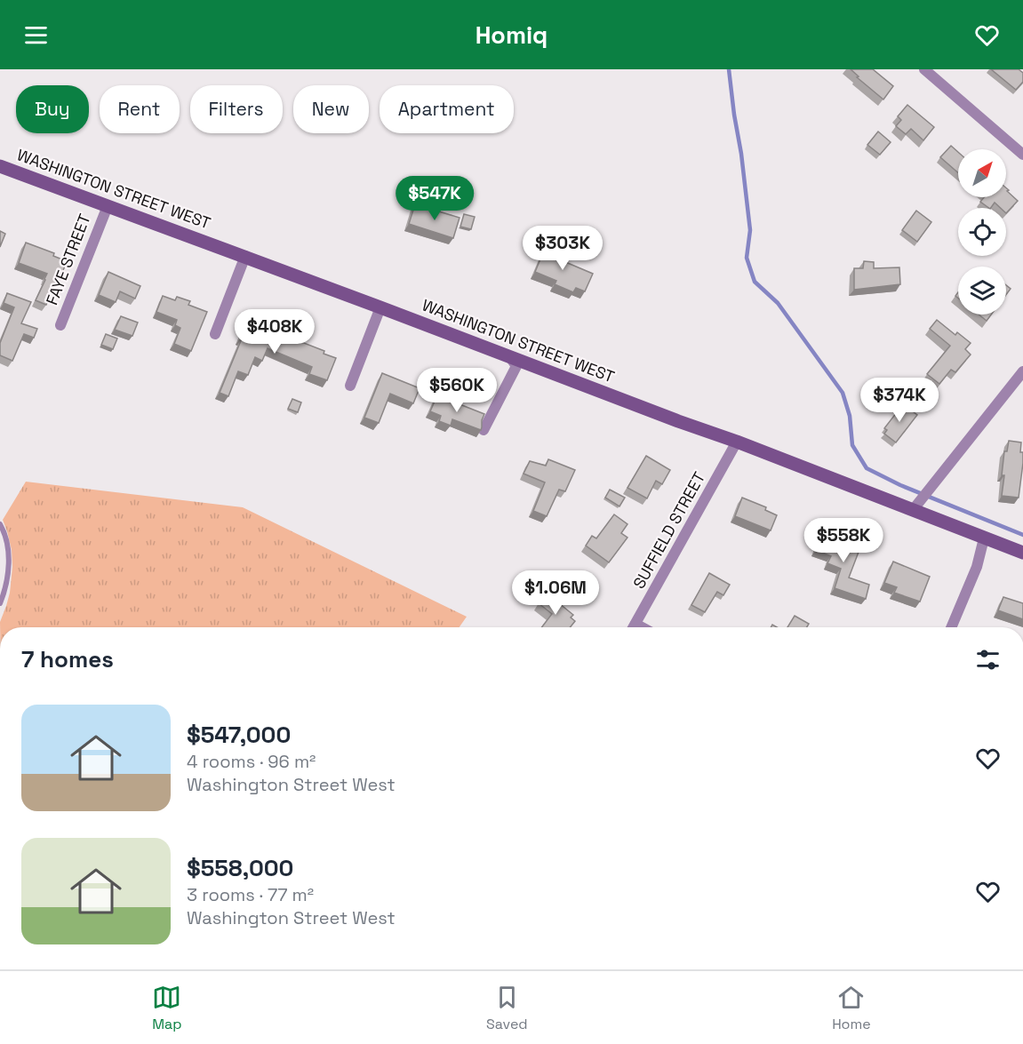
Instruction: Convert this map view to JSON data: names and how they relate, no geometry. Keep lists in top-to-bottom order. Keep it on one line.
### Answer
{"streets":{"street":["WASHINGTON STREET WEST","FAYE STREET","SUFFIELD STREET"]},"crossings":[["WASHINGTON STREET WEST","FAYE STREET"],["WASHINGTON STREET WEST","SUFFIELD STREET"]],"north":"top right","page":{"header":"Homiq","chip":["Buy","Rent","Filters","New","Apartment"],"price":["$547K","$303K","$408K","$560K","$374K","$558K","$1.06M"],"heading":"7 homes","list":[{"name":"$547,000","note":"4 rooms · 96 m² · Washington Street West"},{"name":"$558,000","note":"3 rooms · 77 m² · Washington Street West"}],"tabs":["Map","Saved","Home"]}}
